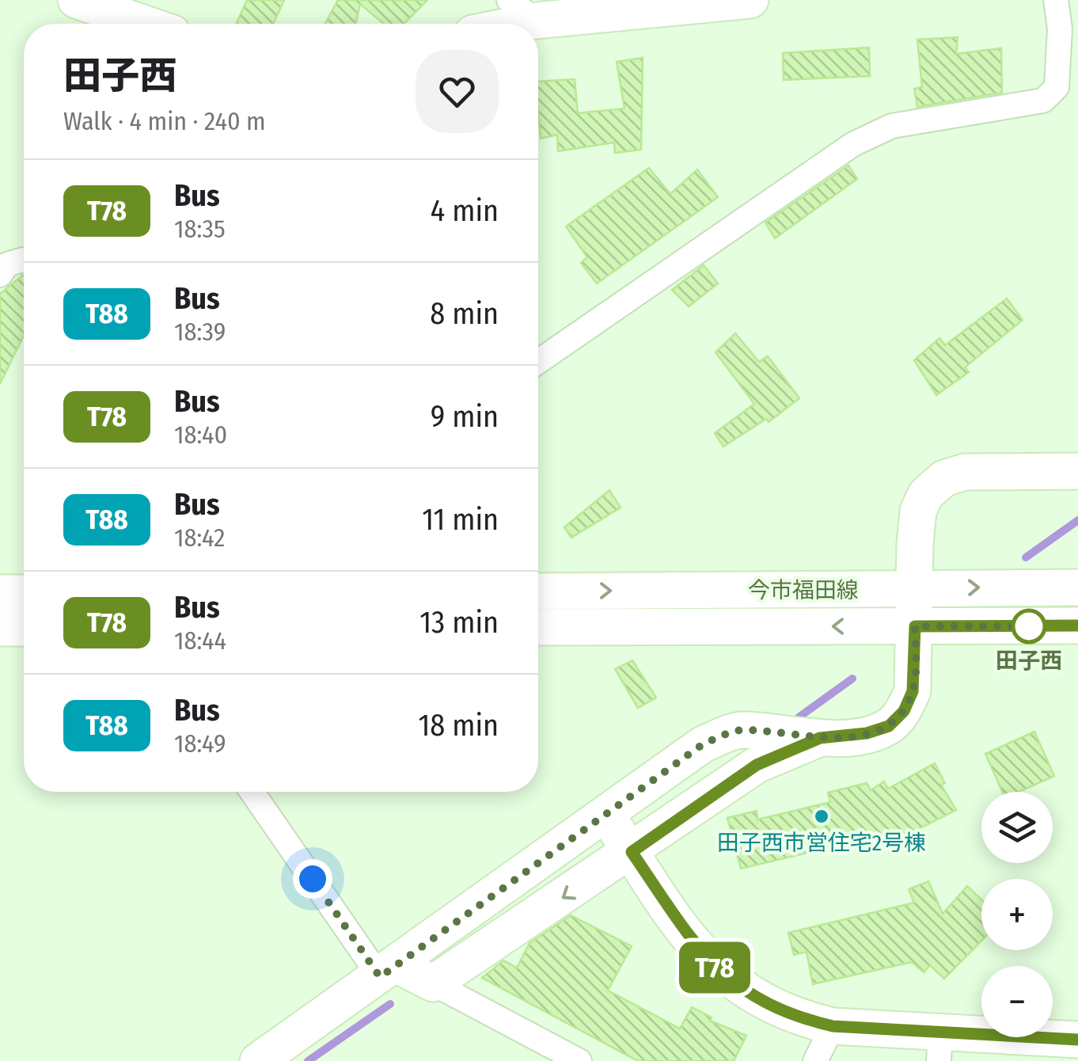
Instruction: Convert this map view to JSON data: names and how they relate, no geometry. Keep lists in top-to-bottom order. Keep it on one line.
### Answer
{"streets":{"street":["今市福田線"]},"places":["田子西","田子西市営住宅2号棟"],"lines":["bus line T78"],"page":{"on_map":"T78","heading":["田子西","Walk · 4 min · 240 m"],"list":[{"mark":"T78","name":"Bus","note":"18:35","value":"4 min"},{"mark":"T88","name":"Bus","note":"18:39","value":"8 min"},{"mark":"T78","name":"Bus","note":"18:40","value":"9 min"},{"mark":"T88","name":"Bus","note":"18:42","value":"11 min"},{"mark":"T78","name":"Bus","note":"18:44","value":"13 min"},{"mark":"T88","name":"Bus","note":"18:49","value":"18 min"}],"map_buttons":["+","−"]}}
